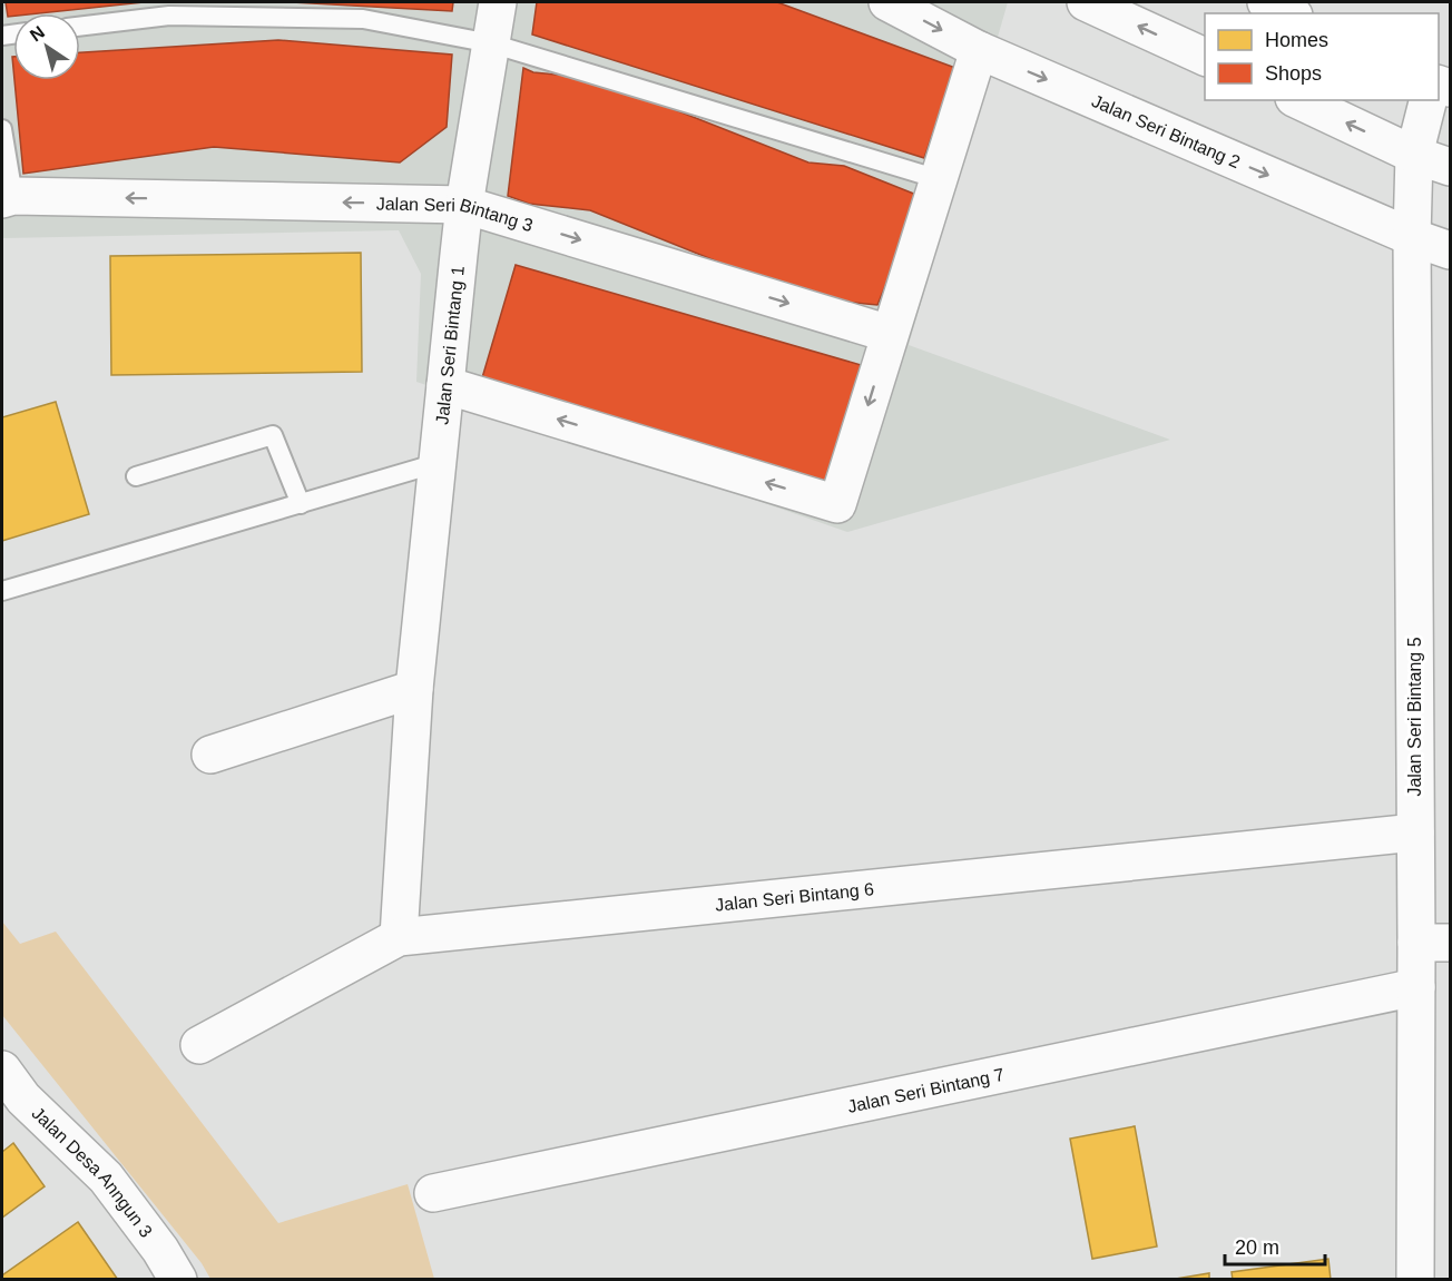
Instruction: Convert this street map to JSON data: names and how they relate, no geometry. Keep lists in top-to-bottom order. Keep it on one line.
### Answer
{"streets":{"street":["Jalan Seri Bintang 2","Jalan Seri Bintang 3","Jalan Seri Bintang 1","Jalan Seri Bintang 5","Jalan Seri Bintang 6","Jalan Seri Bintang 7","Jalan Desa Anngun 3"]},"crossings":[["Jalan Seri Bintang 2","Jalan Seri Bintang 5"],["Jalan Seri Bintang 3","Jalan Seri Bintang 1"],["Jalan Seri Bintang 1","Jalan Seri Bintang 6"],["Jalan Seri Bintang 5","Jalan Seri Bintang 6"],["Jalan Seri Bintang 5","Jalan Seri Bintang 7"]],"legend":["Homes","Shops"],"scale_bar":"20 m","north":"top left"}
